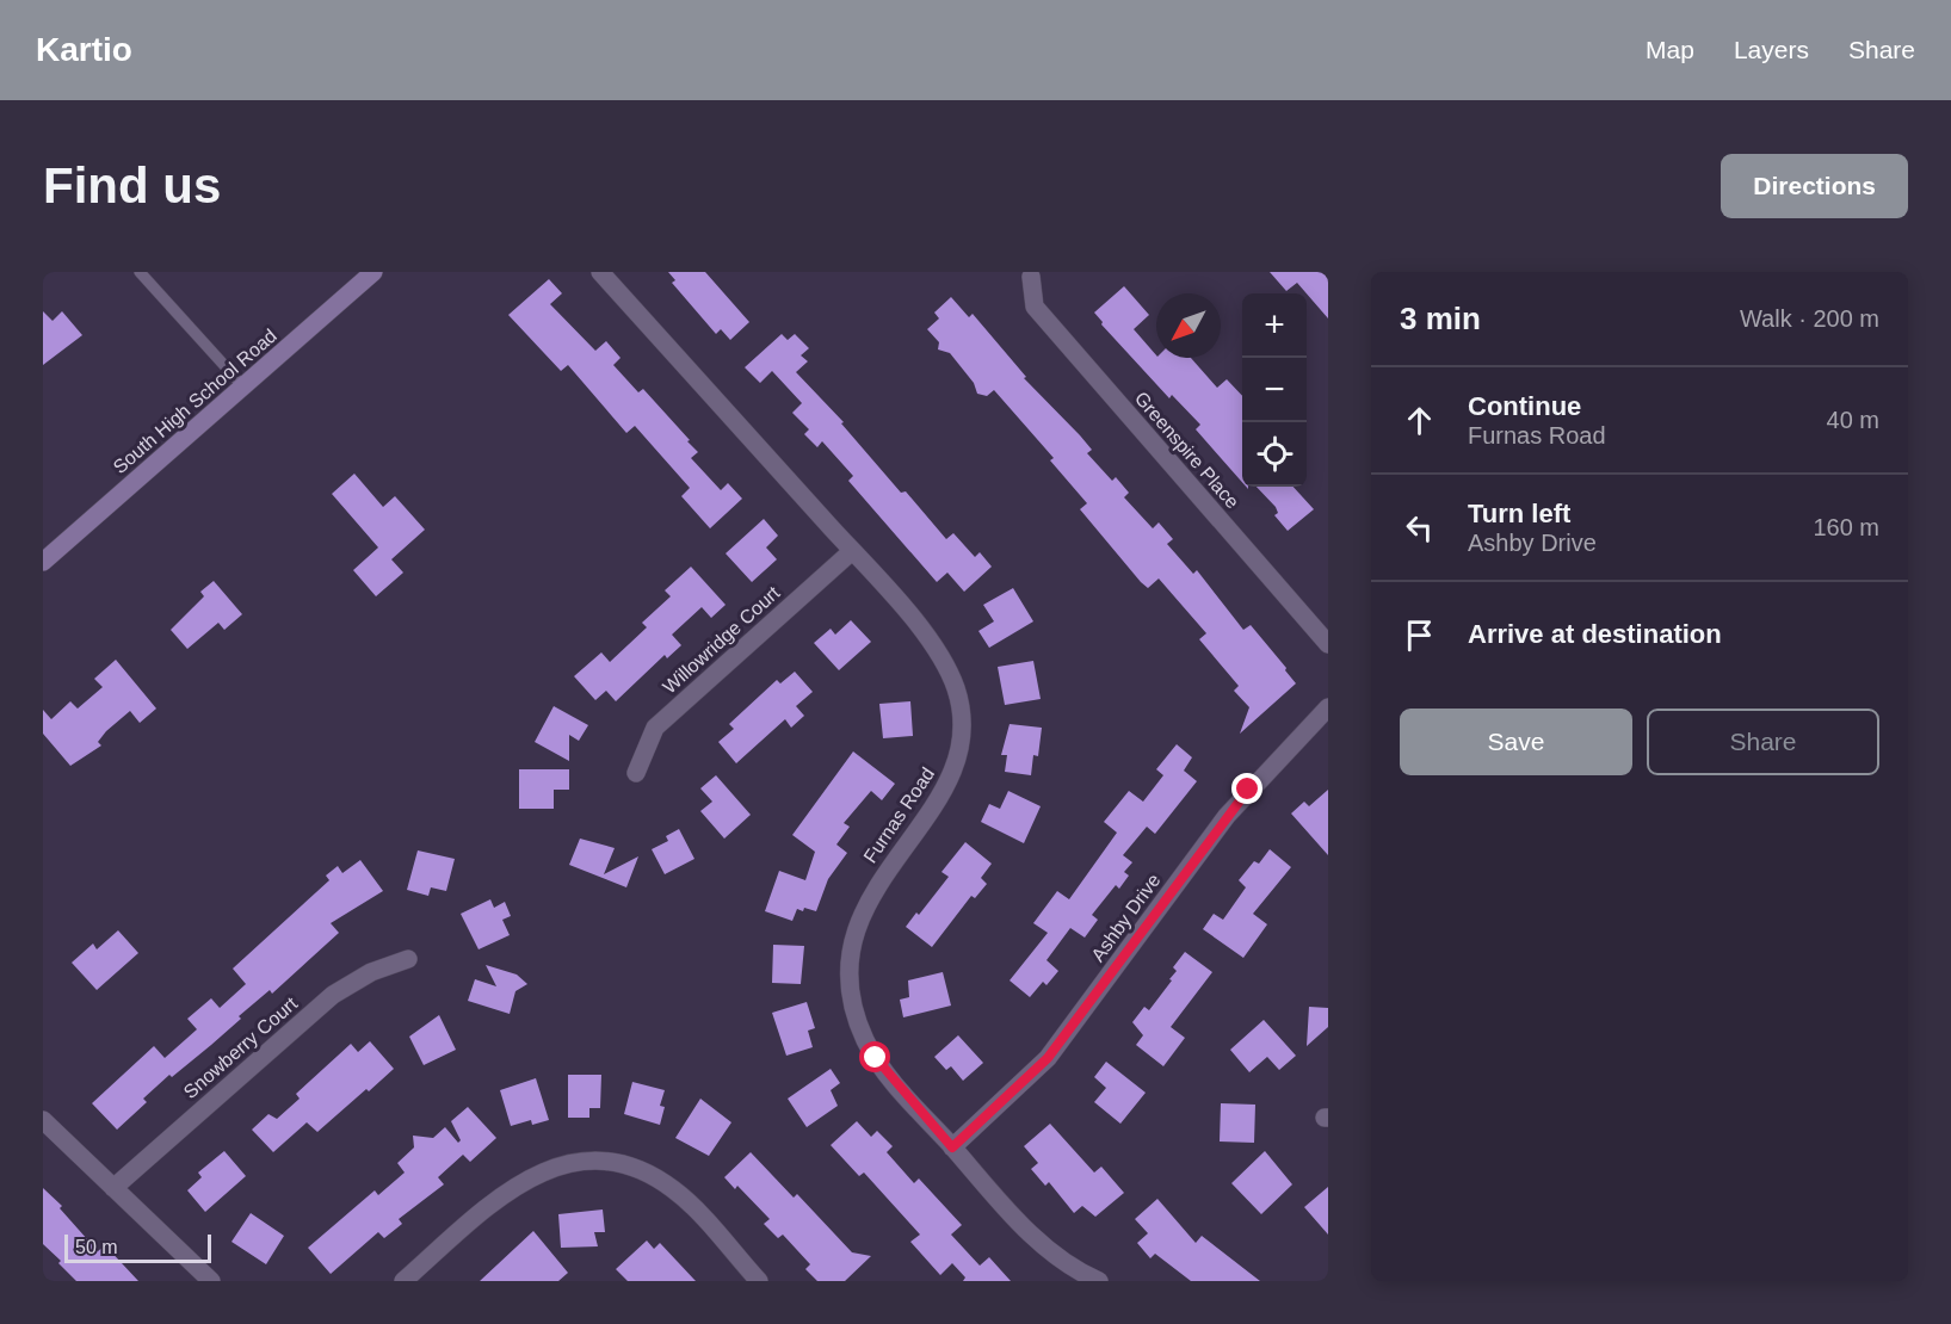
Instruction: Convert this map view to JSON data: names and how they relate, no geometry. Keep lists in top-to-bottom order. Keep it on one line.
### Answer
{"streets":{"main road":["South High School Road"],"street":["Greenspire Place","Willowridge Court","Furnas Road","Ashby Drive","Snowberry Court"]},"crossings":[["Willowridge Court","Furnas Road"],["Furnas Road","Ashby Drive"]],"scale_bar":"50 m","north":"bottom left","page":{"header":"Kartio","nav":["Map","Layers","Share"],"buttons":["Directions",["Save","Share"]],"title":"Find us","heading":["3 min","Walk · 200 m"],"map_buttons":["+","−"],"list":[["Continue","Furnas Road","40 m"],["Turn left","Ashby Drive","160 m"],"Arrive at destination"],"scale":"50 m"}}
